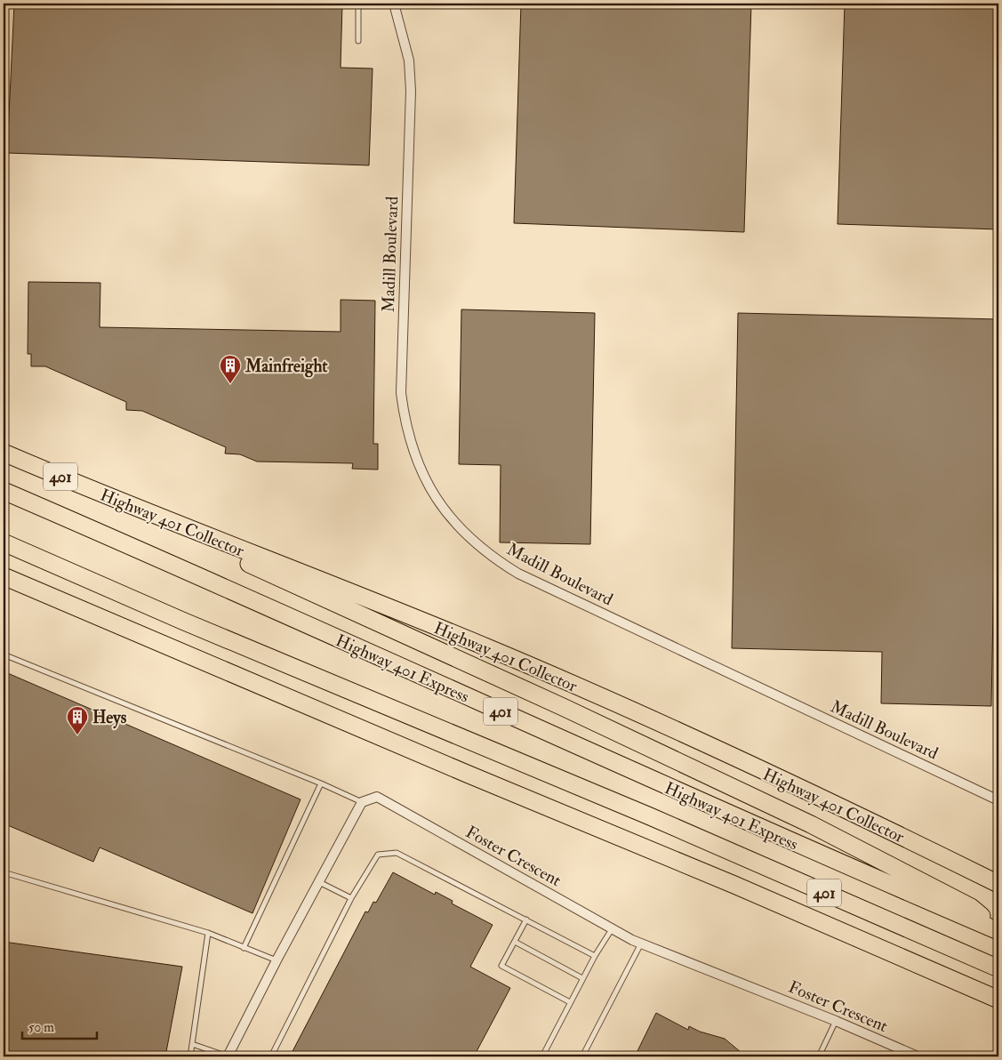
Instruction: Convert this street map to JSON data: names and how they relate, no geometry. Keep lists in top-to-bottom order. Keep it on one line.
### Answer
{"streets":{"highway":["401","Highway 401 Collector","Highway 401 Express"],"street":["Madill Boulevard","Foster Crescent"]},"places":{"building":["Mainfreight","Heys"]},"scale_bar":"50 m"}
